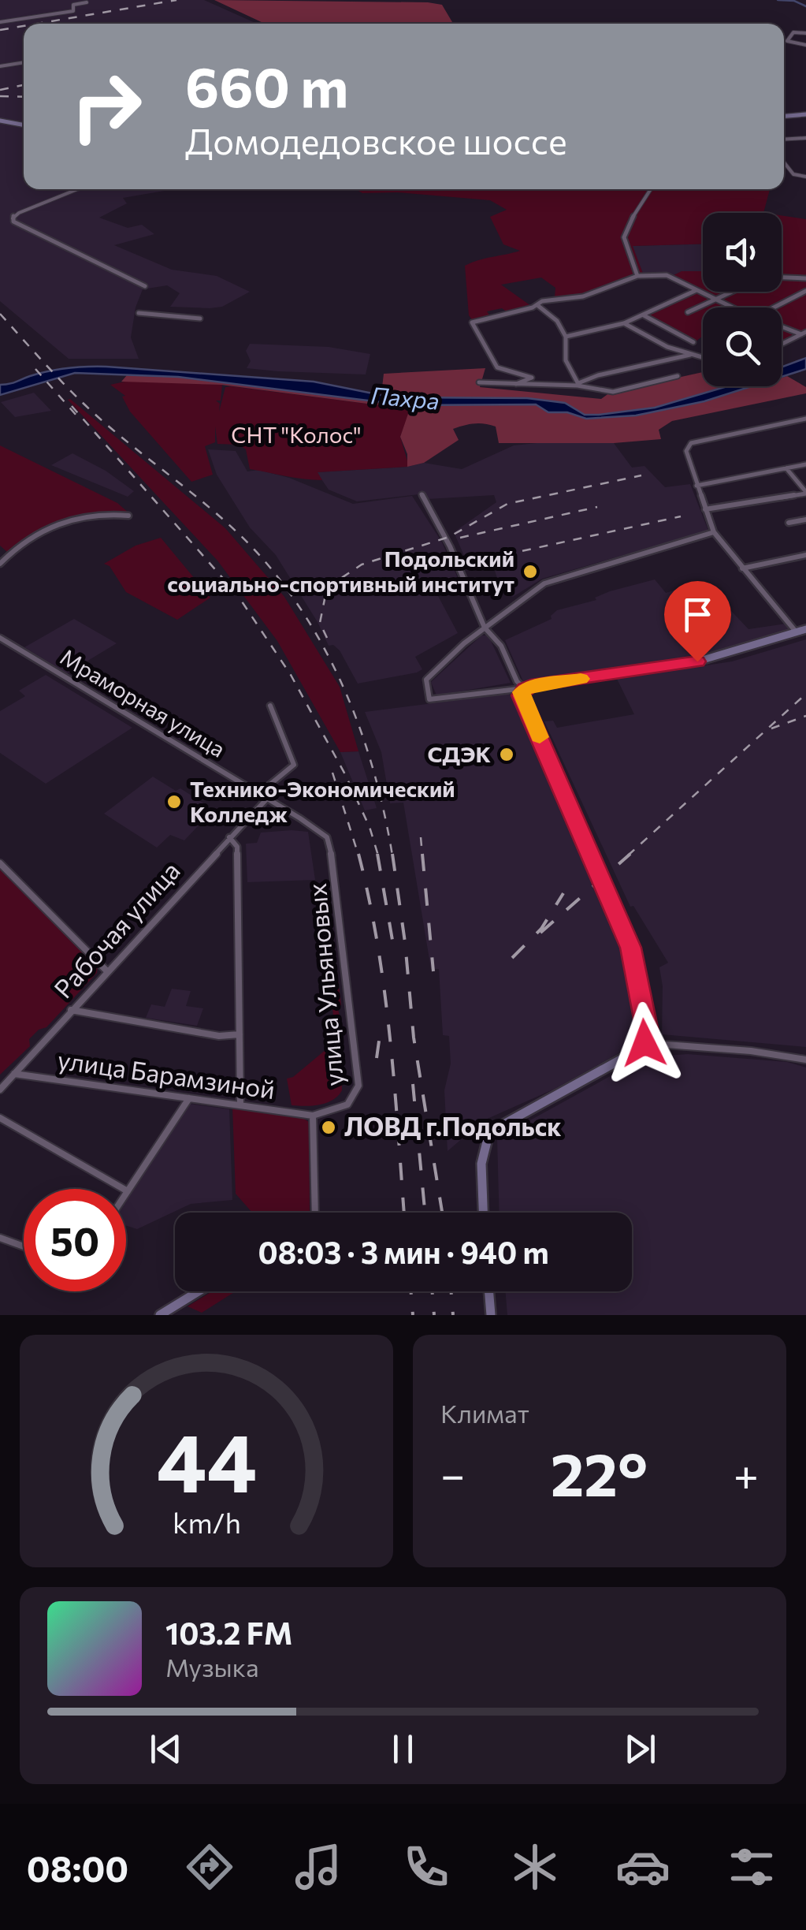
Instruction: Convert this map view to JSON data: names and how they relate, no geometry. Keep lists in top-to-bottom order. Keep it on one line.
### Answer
{"streets":{"street":["Мраморная улица","Рабочая улица","улица Ульяновых","улица Барамзиной"]},"crossings":[["Мраморная улица","Рабочая улица"],["Мраморная улица","улица Ульяновых"],["Рабочая улица","улица Ульяновых"],["Рабочая улица","улица Барамзиной"],["улица Ульяновых","улица Барамзиной"]],"water":["Пахра"],"parks":["СНТ \"Колос\""],"places":["Подольский социально-спортивный институт","СДЭК","Технико-Экономический Колледж","ЛОВД г.Подольск"],"page":{"turn":["660 m","Домодедовское шоссе"],"limit":"50","trip":"08:03 · 3 мин · 940 m","tile":"Климат","heat":["−","22°","+"],"song":["103.2 FM","Музыка"],"tabs":"08:00","gauge":["44","km/h"]}}
